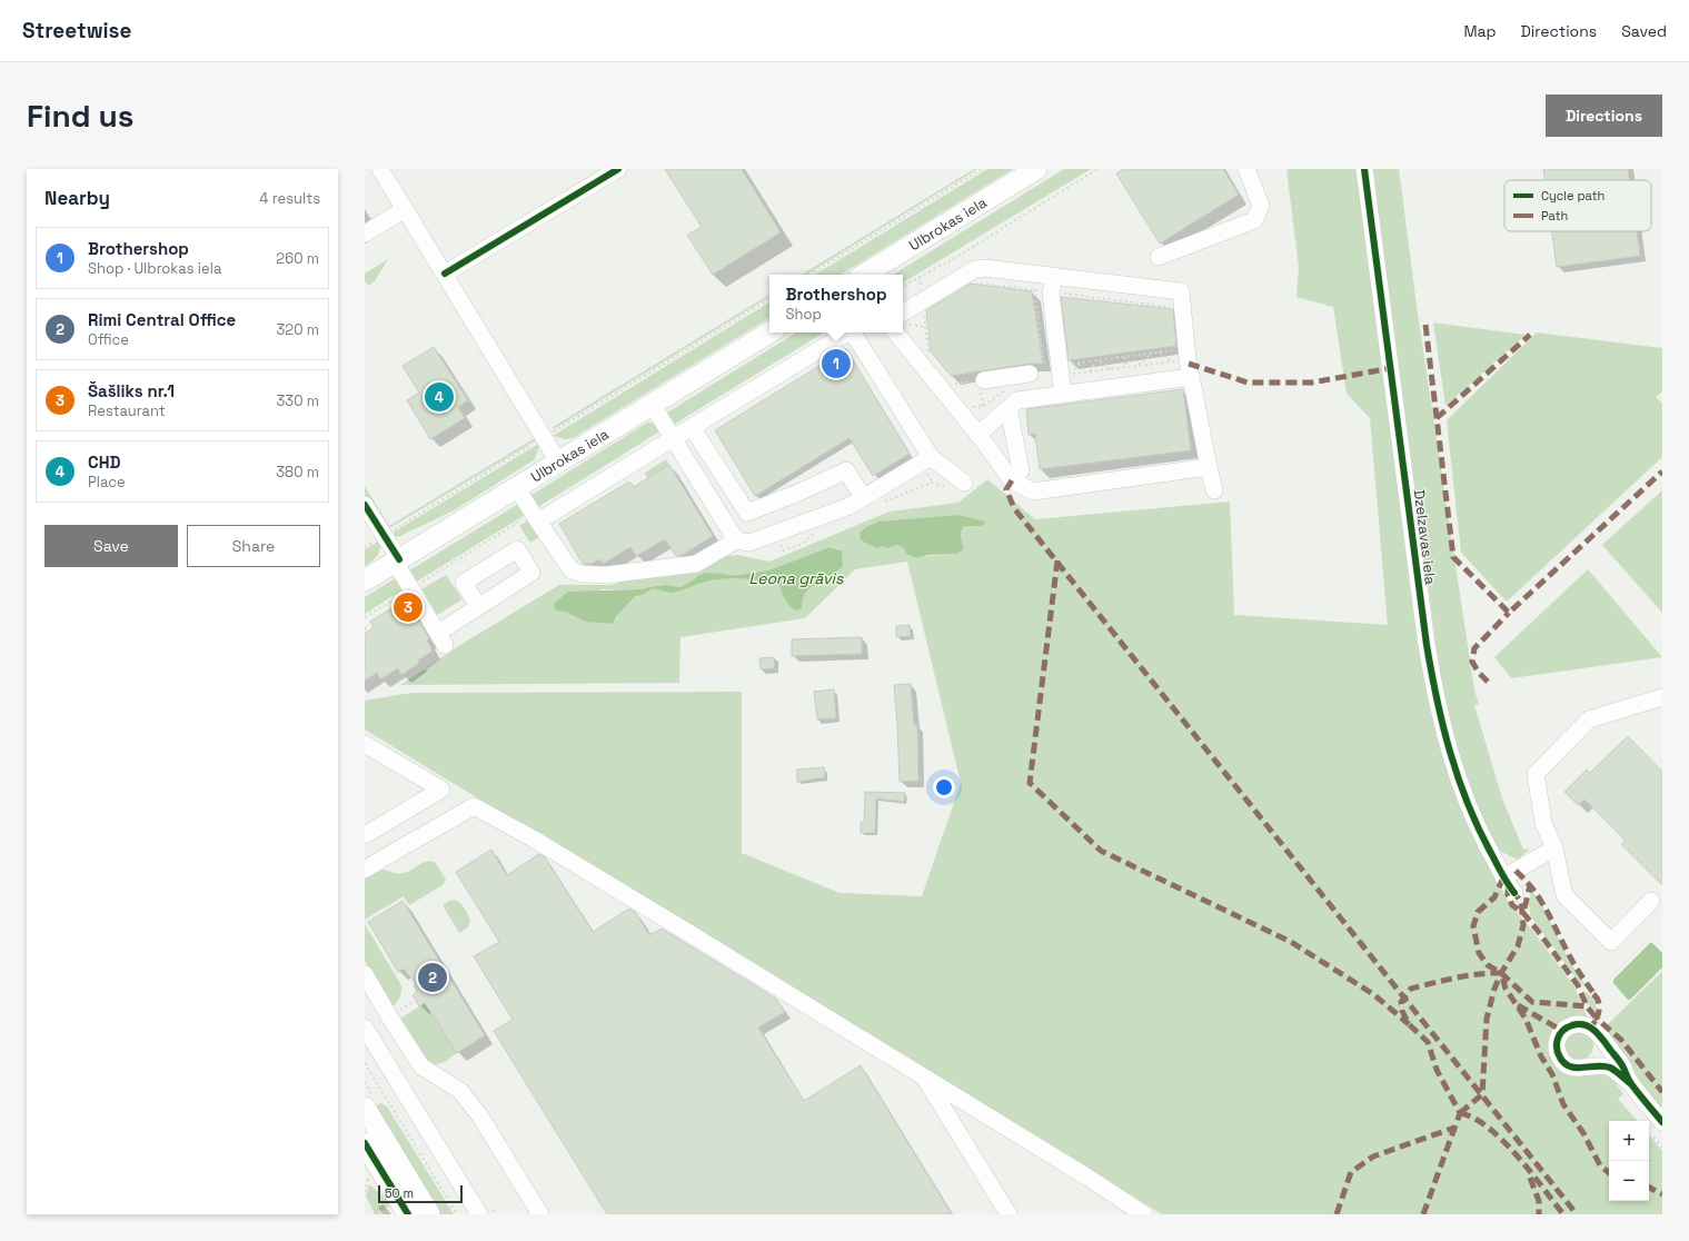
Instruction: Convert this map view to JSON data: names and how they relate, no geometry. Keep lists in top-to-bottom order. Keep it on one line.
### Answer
{"streets":{"main road":["Ulbrokas iela"],"street":["Dzelzavas iela"]},"water":["Leona grāvis"],"legend":["Cycle path","Path"],"scale_bar":"50 m","page":{"header":"Streetwise","nav":["Map","Directions","Saved"],"buttons":["Directions",["Save","Share"]],"title":"Find us","heading":["Nearby","4 results"],"list":[{"mark":"1","name":"Brothershop","note":"Shop · Ulbrokas iela","value":"260 m"},{"mark":"2","name":"Rimi Central Office","note":"Office","value":"320 m"},{"mark":"3","name":"Šašliks nr.1","note":"Restaurant","value":"330 m"},{"mark":"4","name":"CHD","note":"Place","value":"380 m"}],"popup":["Brothershop","Shop"],"pins":["1","4","3","2"],"map_buttons":["+","−"],"scale":"50 m"}}
